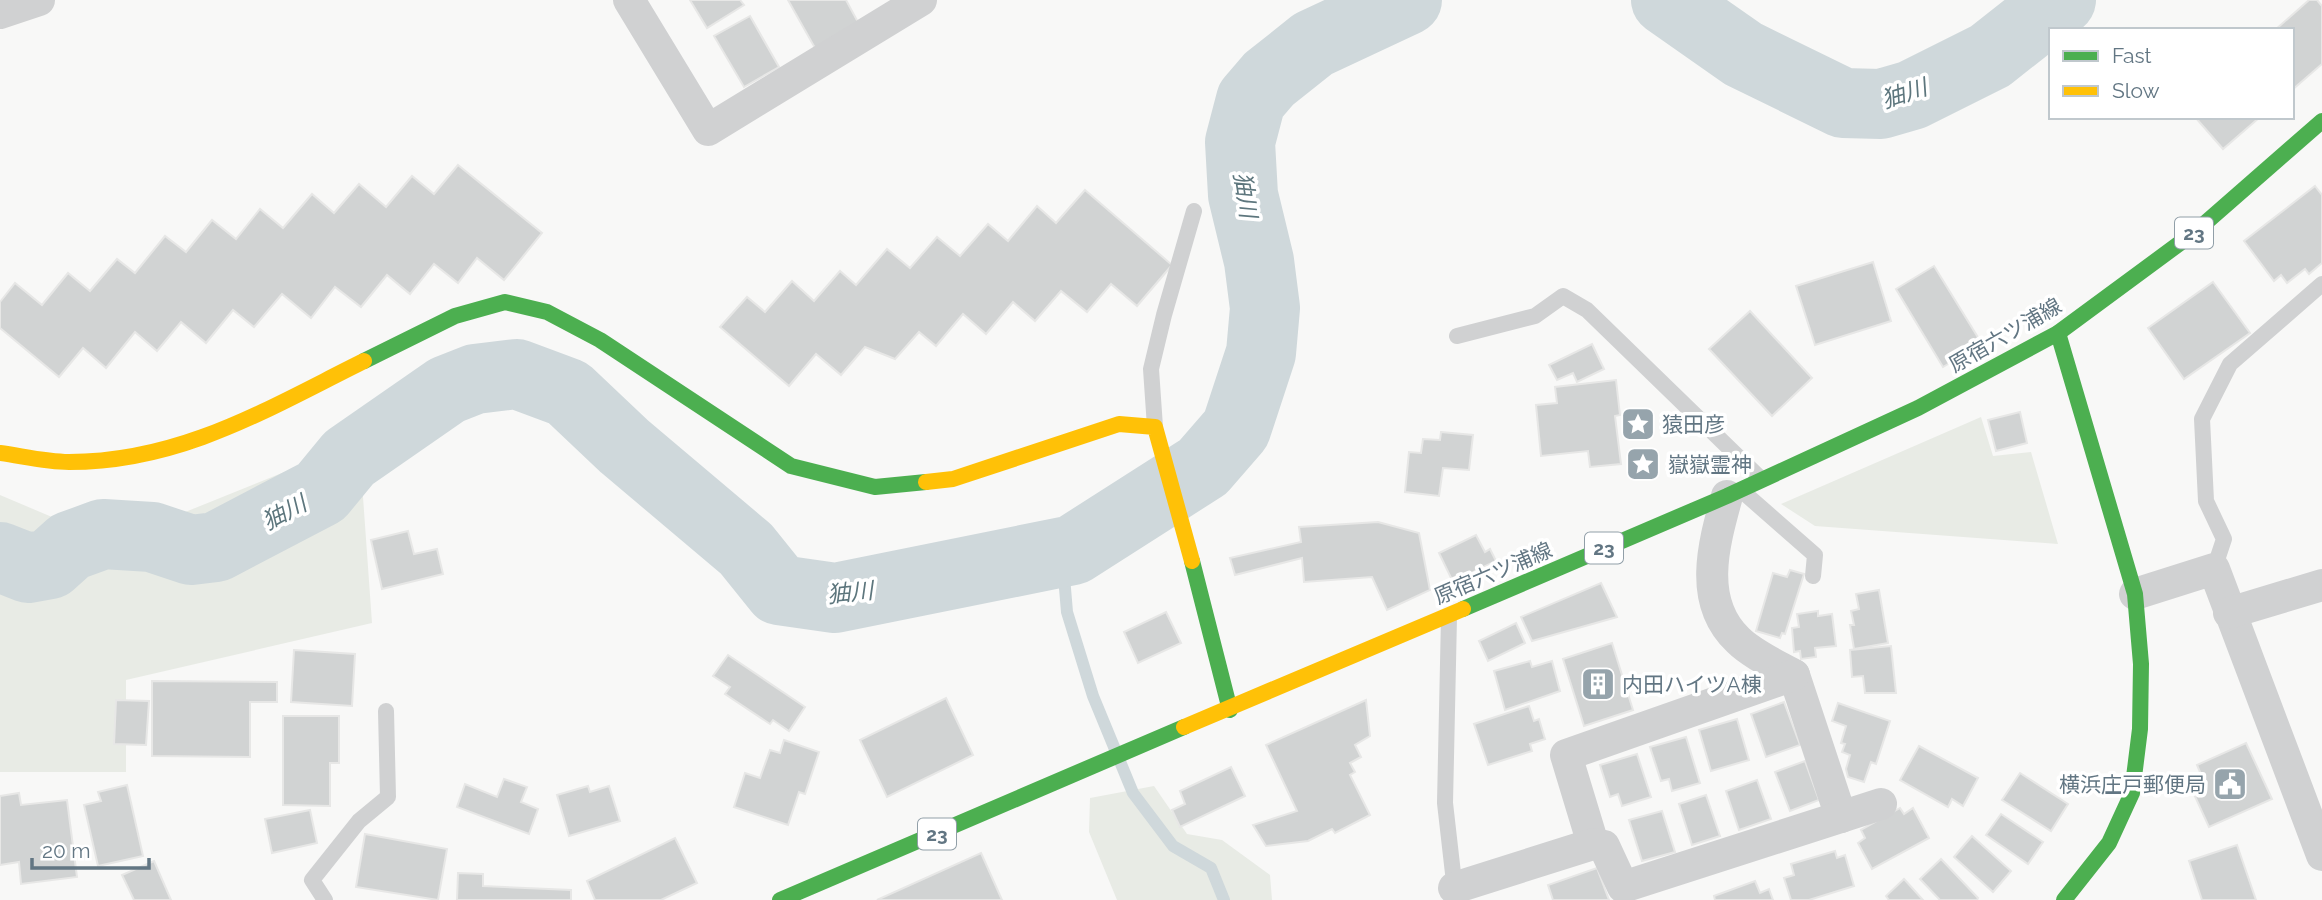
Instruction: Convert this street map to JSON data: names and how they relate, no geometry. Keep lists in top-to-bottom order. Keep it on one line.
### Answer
{"streets":{"street":["23","原宿六ツ浦線"]},"water":["㹨川"],"places":{"place":["猿田彦","嶽嶽霊神"],"building":["内田ハイツA棟"],"public building":["横浜庄戸郵便局"]},"legend":["Fast","Slow"],"scale_bar":"20 m"}
